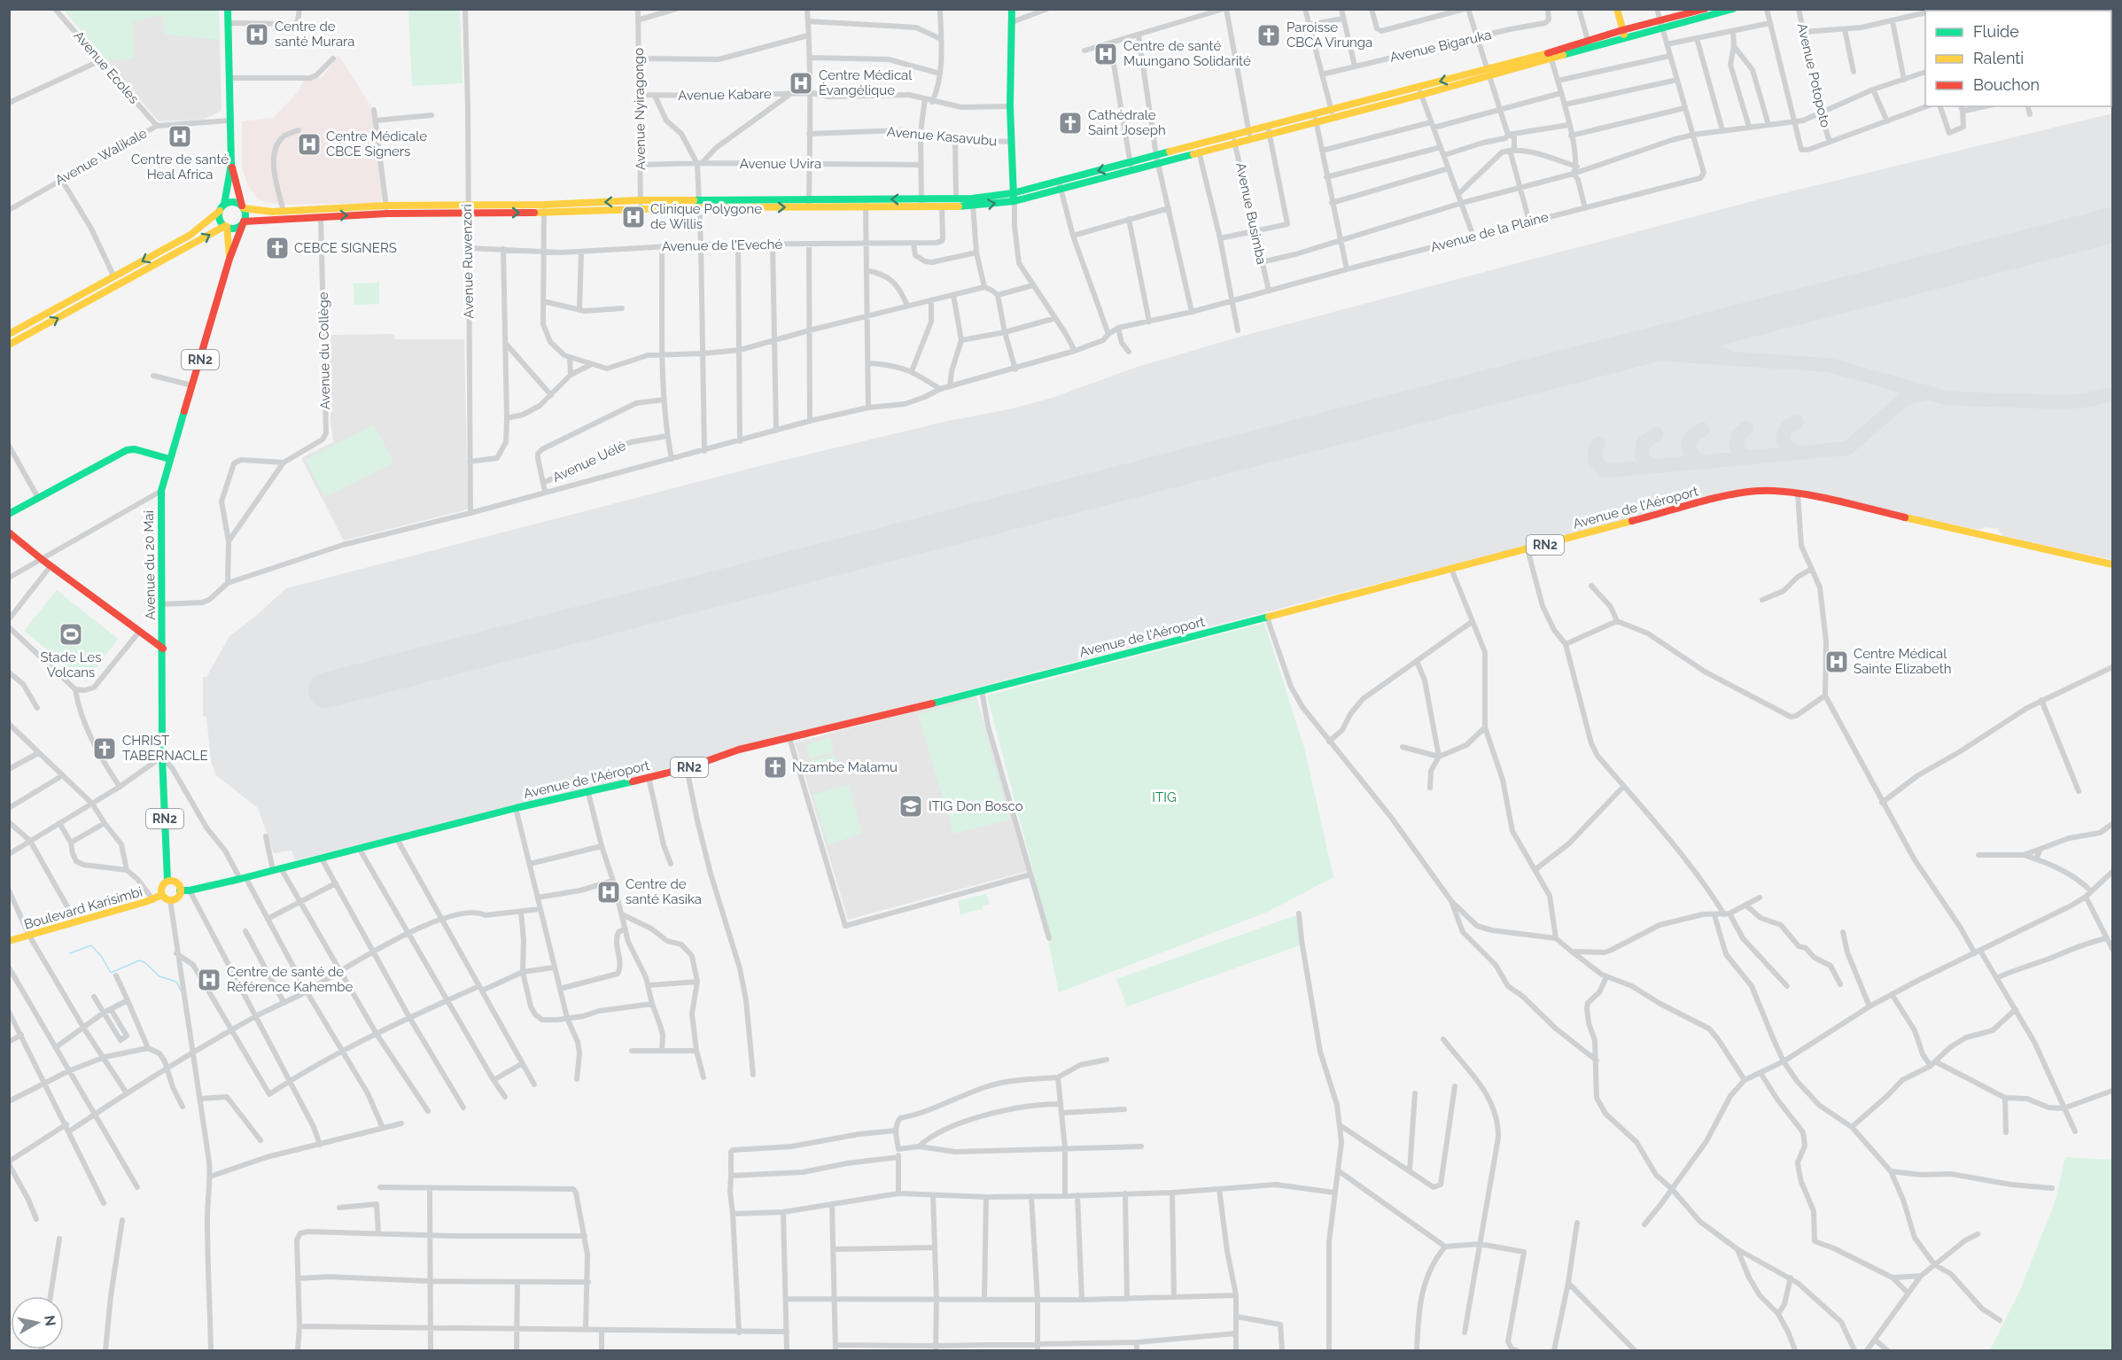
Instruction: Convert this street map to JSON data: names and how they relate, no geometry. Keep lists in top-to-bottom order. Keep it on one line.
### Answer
{"streets":{"main road":["RN2","Avenue de l'Aéroport","Avenue du 20 Mai","Boulevard Karisimbi"],"street":["Avenue Bigaruka","Avenue Ecoles","Avenue Potopoto","Avenue Kabare","Avenue Nyiragongo","Avenue Kasavubu","Avenue Walikale","Avenue Uvira","Avenue Busimba","Avenue de la Plaine","Avenue de l'Eveché","Avenue Ruwenzori","Avenue du Collège","Avenue Uélé"]},"crossings":[["Avenue Ecoles","Avenue Walikale"],["Avenue Kabare","Avenue Nyiragongo"],["Avenue Nyiragongo","Avenue Uvira"],["Avenue Walikale","RN2"],["Avenue Busimba","Avenue de la Plaine"],["Avenue de la Plaine","Avenue Ruwenzori"],["Avenue de l'Eveché","Avenue Ruwenzori"],["RN2","Avenue de l'Aéroport"],["RN2","Avenue du 20 Mai"],["RN2","Boulevard Karisimbi"],["Avenue de l'Aéroport","Avenue du 20 Mai"],["Avenue de l'Aéroport","Boulevard Karisimbi"],["Avenue du 20 Mai","Boulevard Karisimbi"]],"parks":["ITIG"],"places":{"hospital":["Centre de santé Murara","Centre de santé Muungano Solidarité","Centre Médical Évangélique","Centre de santé Heal Africa","Centre Médicale CBCE Signers","Clinique Polygone de Willis","Centre Médical Sainte Elizabeth","Centre de santé Kasika","Centre de santé de Référence Kahembe"],"church":["Paroisse CBCA Virunga","Cathédrale Saint Joseph","CEBCE SIGNERS","CHRIST TABERNACLE","Nzambe Malamu"],"sports":["Stade Les Volcans"],"school or university":["ITIG Don Bosco"]},"legend":["Fluide","Ralenti","Bouchon"],"north":"right"}
